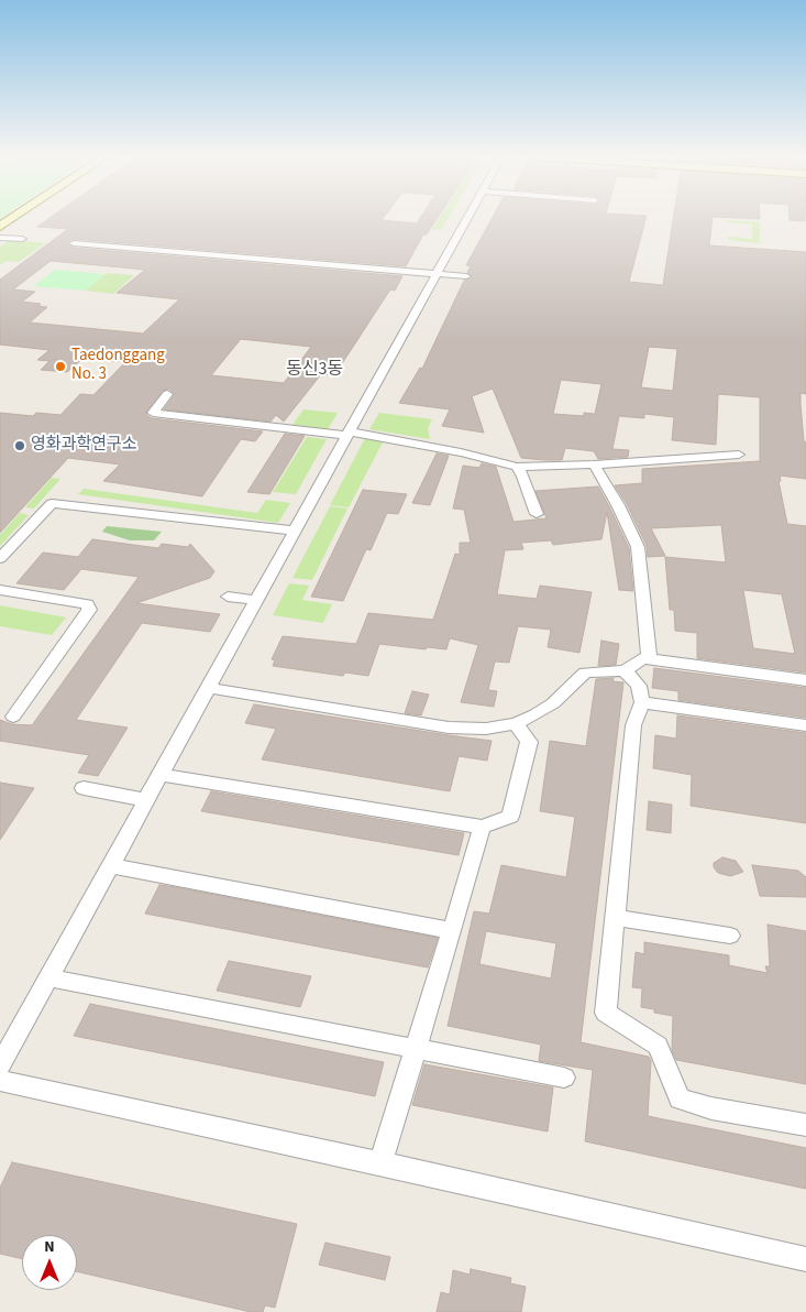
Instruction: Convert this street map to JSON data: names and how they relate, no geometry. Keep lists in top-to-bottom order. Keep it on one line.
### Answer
{"districts":["동신3동"],"places":["Taedonggang No. 3","영화과학연구소"],"north":"top"}
